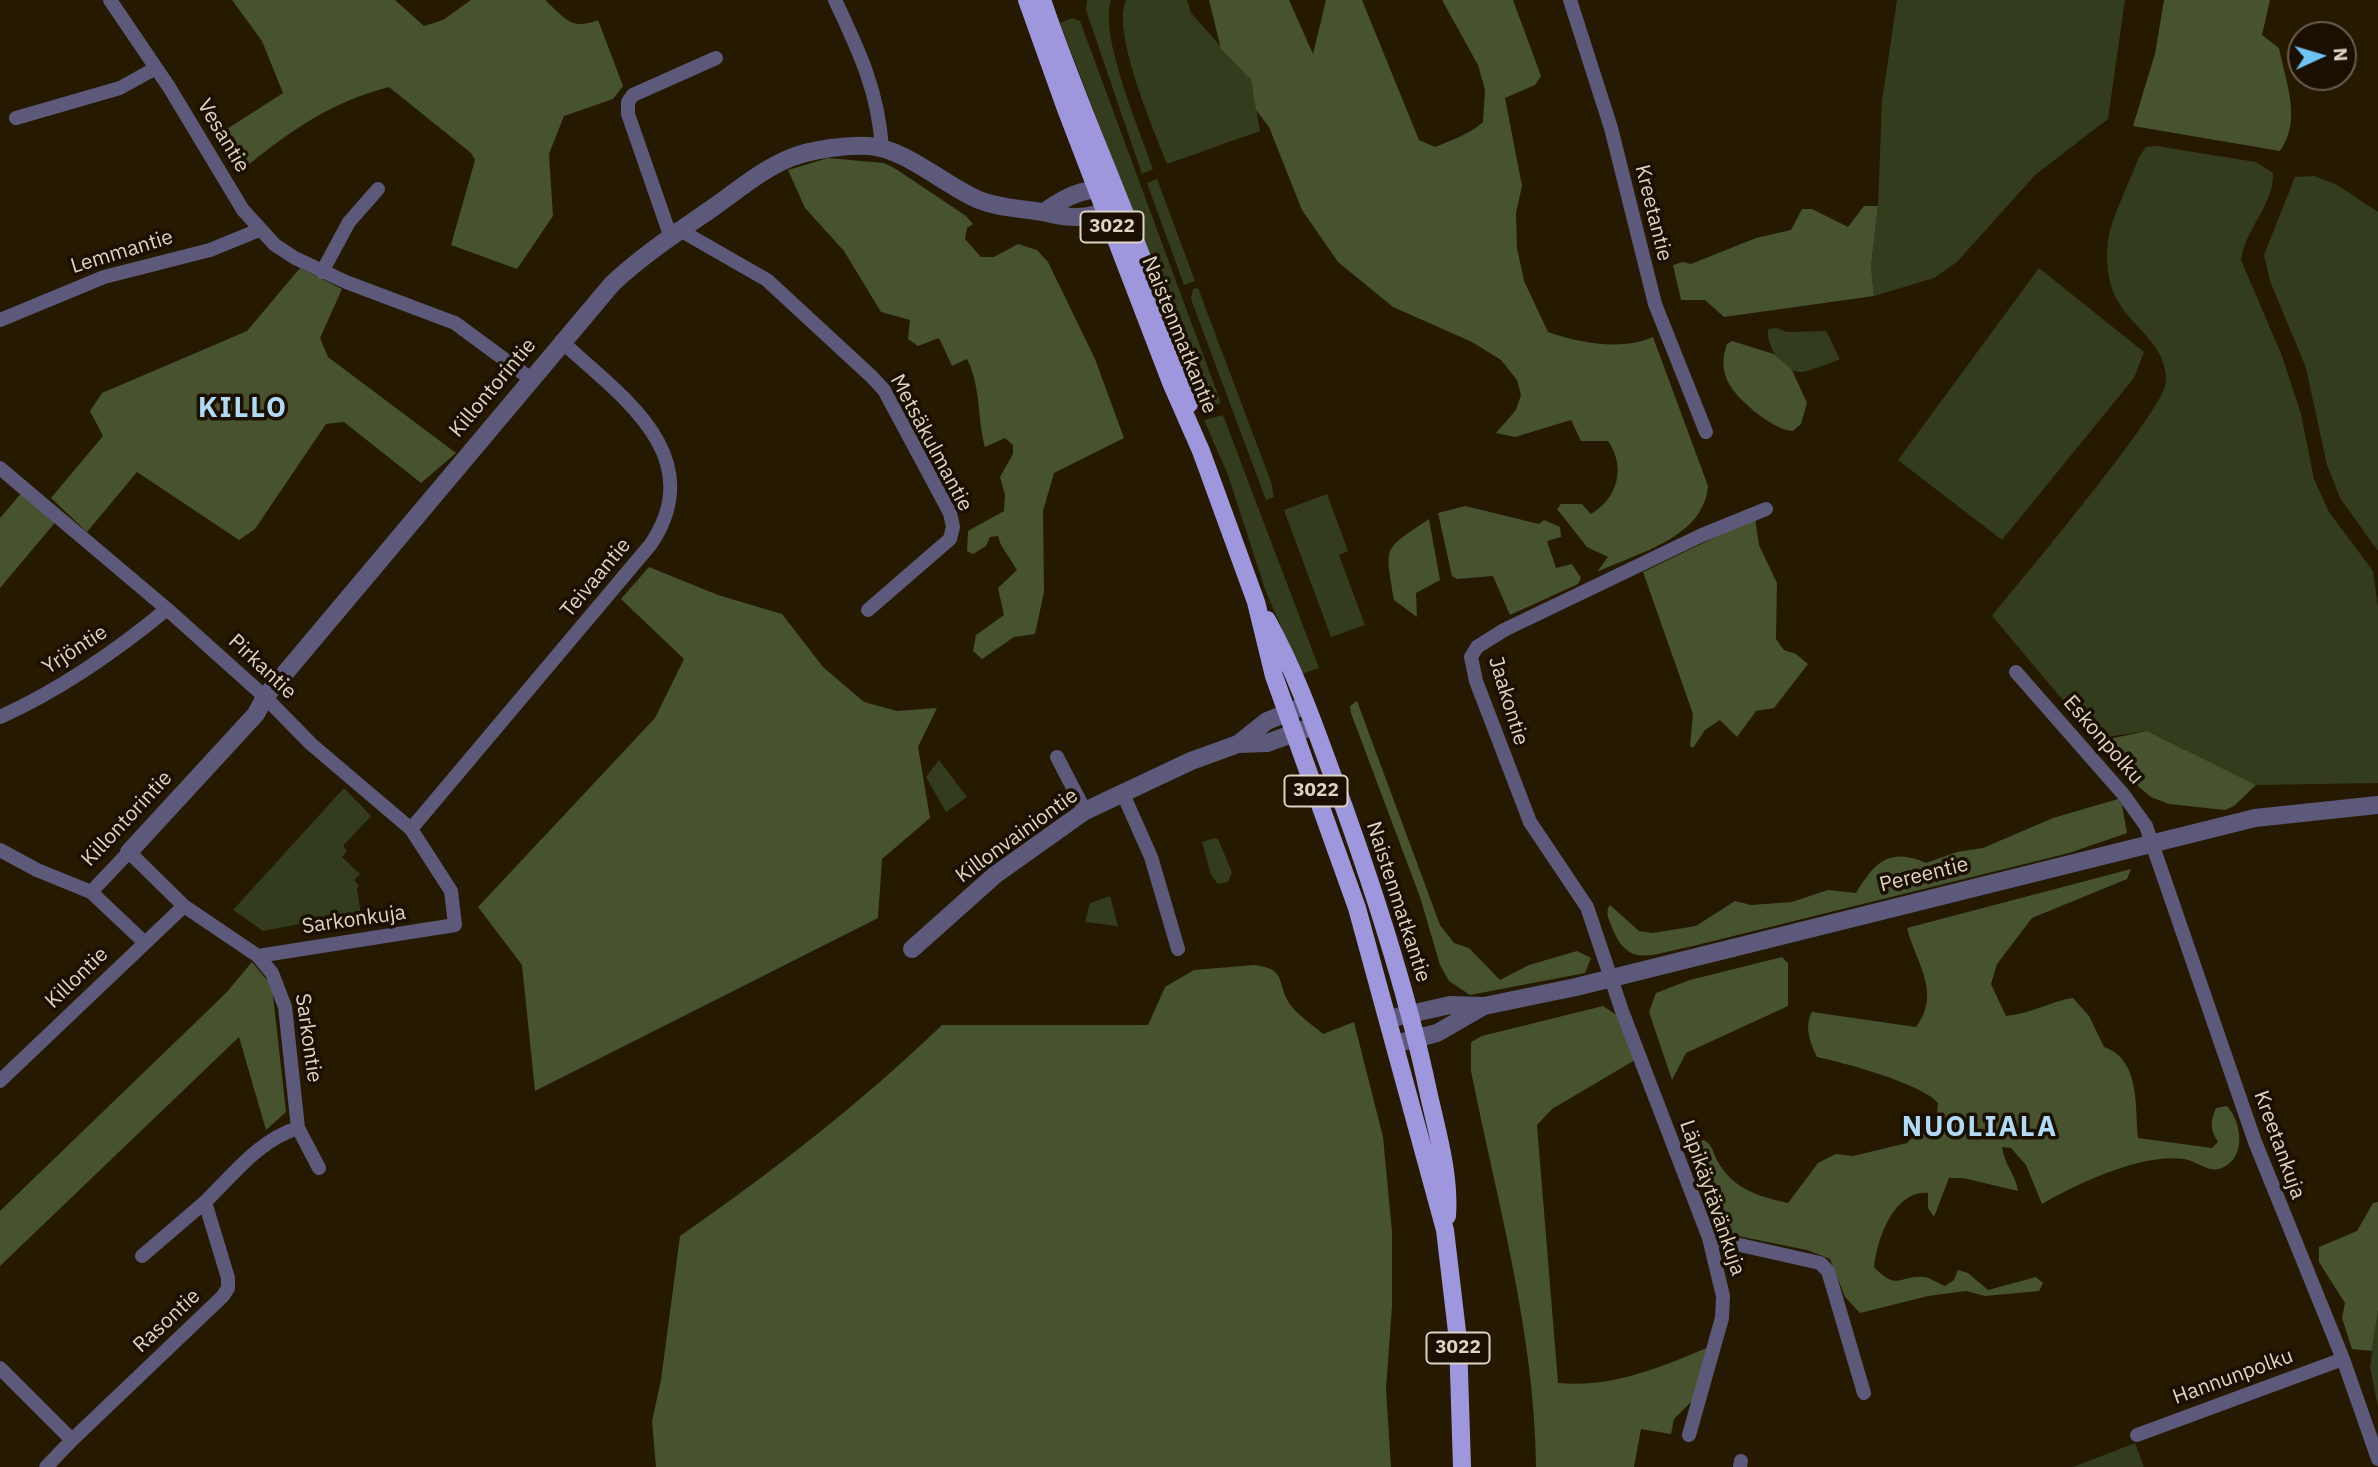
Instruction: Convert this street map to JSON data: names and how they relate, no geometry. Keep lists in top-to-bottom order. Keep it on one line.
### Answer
{"streets":{"main road":["3022","Naistenmatkantie"],"street":["Vesantie","Kreetantie","Lemmantie","Killontorintie","Metsäkulmantie","Teivaantie","Yrjöntie","Pirkantie","Jaakontie","Eskonpolku","Killonvainiontie","Pereentie","Sarkonkuja","Killontie","Sarkontie","Kreetankuja","Läpikäytävänkuja","Rasontie","Hannunpolku"]},"crossings":[["Vesantie","Lemmantie"],["Vesantie","Killontorintie"],["Naistenmatkantie","Killontorintie"],["Naistenmatkantie","Killonvainiontie"],["Naistenmatkantie","Pereentie"],["Killontorintie","Metsäkulmantie"],["Killontorintie","Teivaantie"],["Killontorintie","Pirkantie"],["Killontorintie","Sarkontie"],["Teivaantie","Pirkantie"],["Yrjöntie","Pirkantie"],["Pirkantie","Sarkonkuja"],["Jaakontie","Pereentie"],["Jaakontie","Läpikäytävänkuja"],["Eskonpolku","Pereentie"],["Eskonpolku","Kreetankuja"],["Pereentie","Kreetankuja"],["Pereentie","Läpikäytävänkuja"],["Sarkonkuja","Sarkontie"],["Killontie","Sarkontie"],["Kreetankuja","Hannunpolku"]],"districts":["KILLO","NUOLIALA"],"north":"right"}
